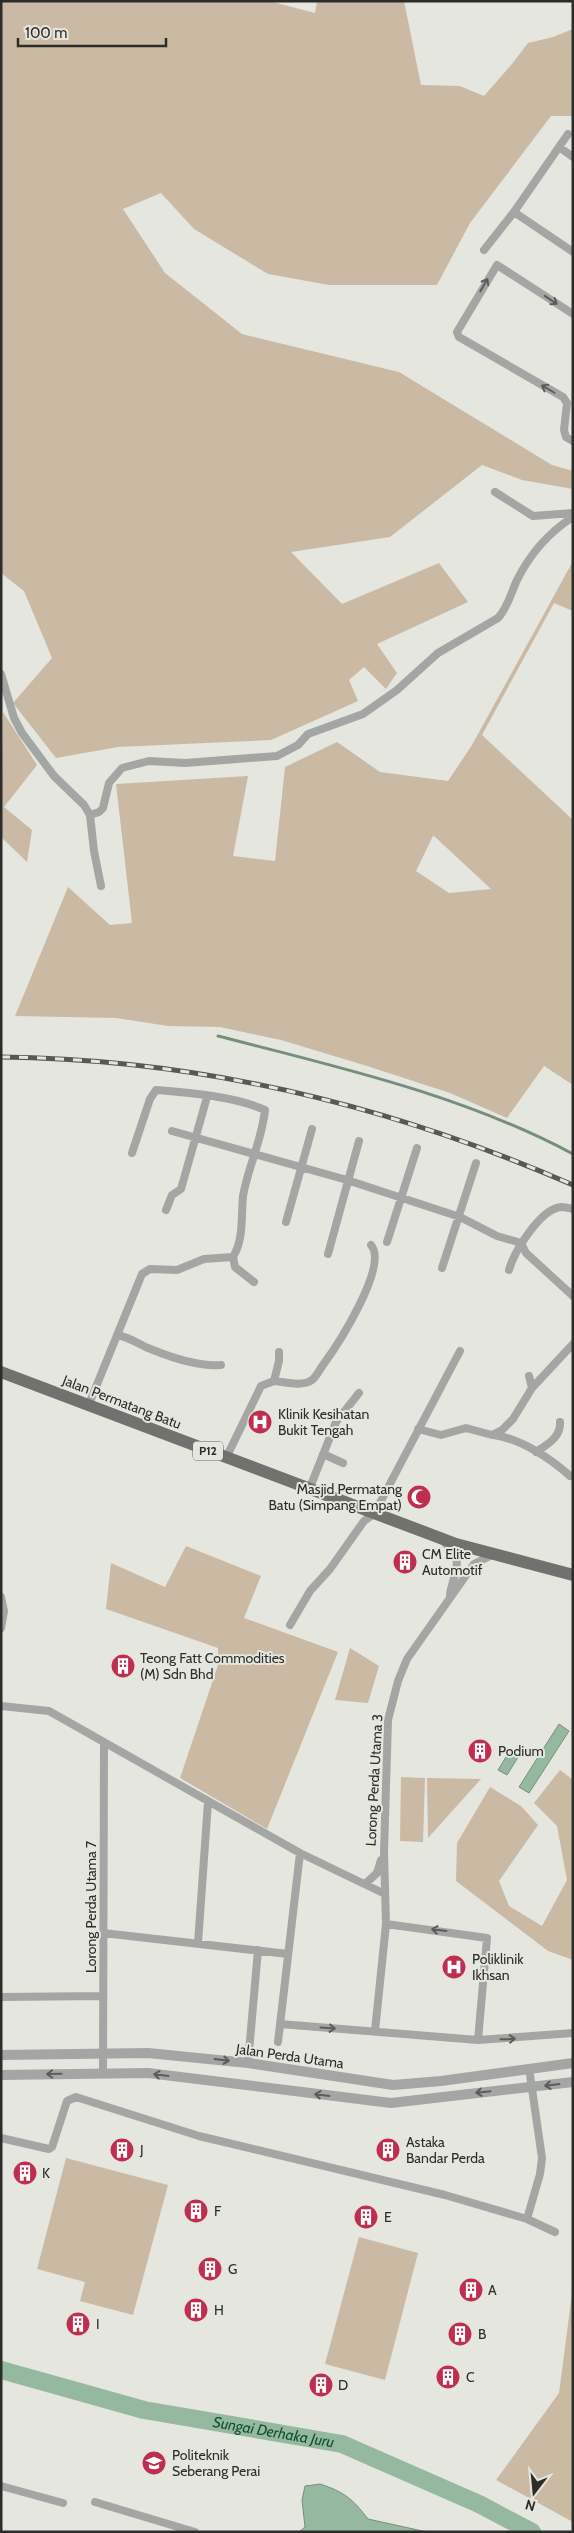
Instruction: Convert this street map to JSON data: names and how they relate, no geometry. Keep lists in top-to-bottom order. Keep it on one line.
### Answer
{"streets":{"main road":["Jalan Permatang Batu","P12"],"street":["Lorong Perda Utama 3","Lorong Perda Utama 7","Jalan Perda Utama"]},"crossings":[["Jalan Permatang Batu","Lorong Perda Utama 3"],["Lorong Perda Utama 7","Jalan Perda Utama"]],"water":["Sungai Derhaka Juru"],"places":{"hospital":["Klinik Kesihatan Bukit Tengah","Poliklinik Ikhsan"],"mosque":["Masjid Permatang Batu (Simpang Empat)"],"building":["CM Elite Automotif","Teong Fatt Commodities (M) Sdn Bhd","Podium","J","Astaka Bandar Perda","K","F","E","G","A","H","I","B","C","D"],"school or university":["Politeknik Seberang Perai"]},"scale_bar":"100 m","north":"bottom"}
